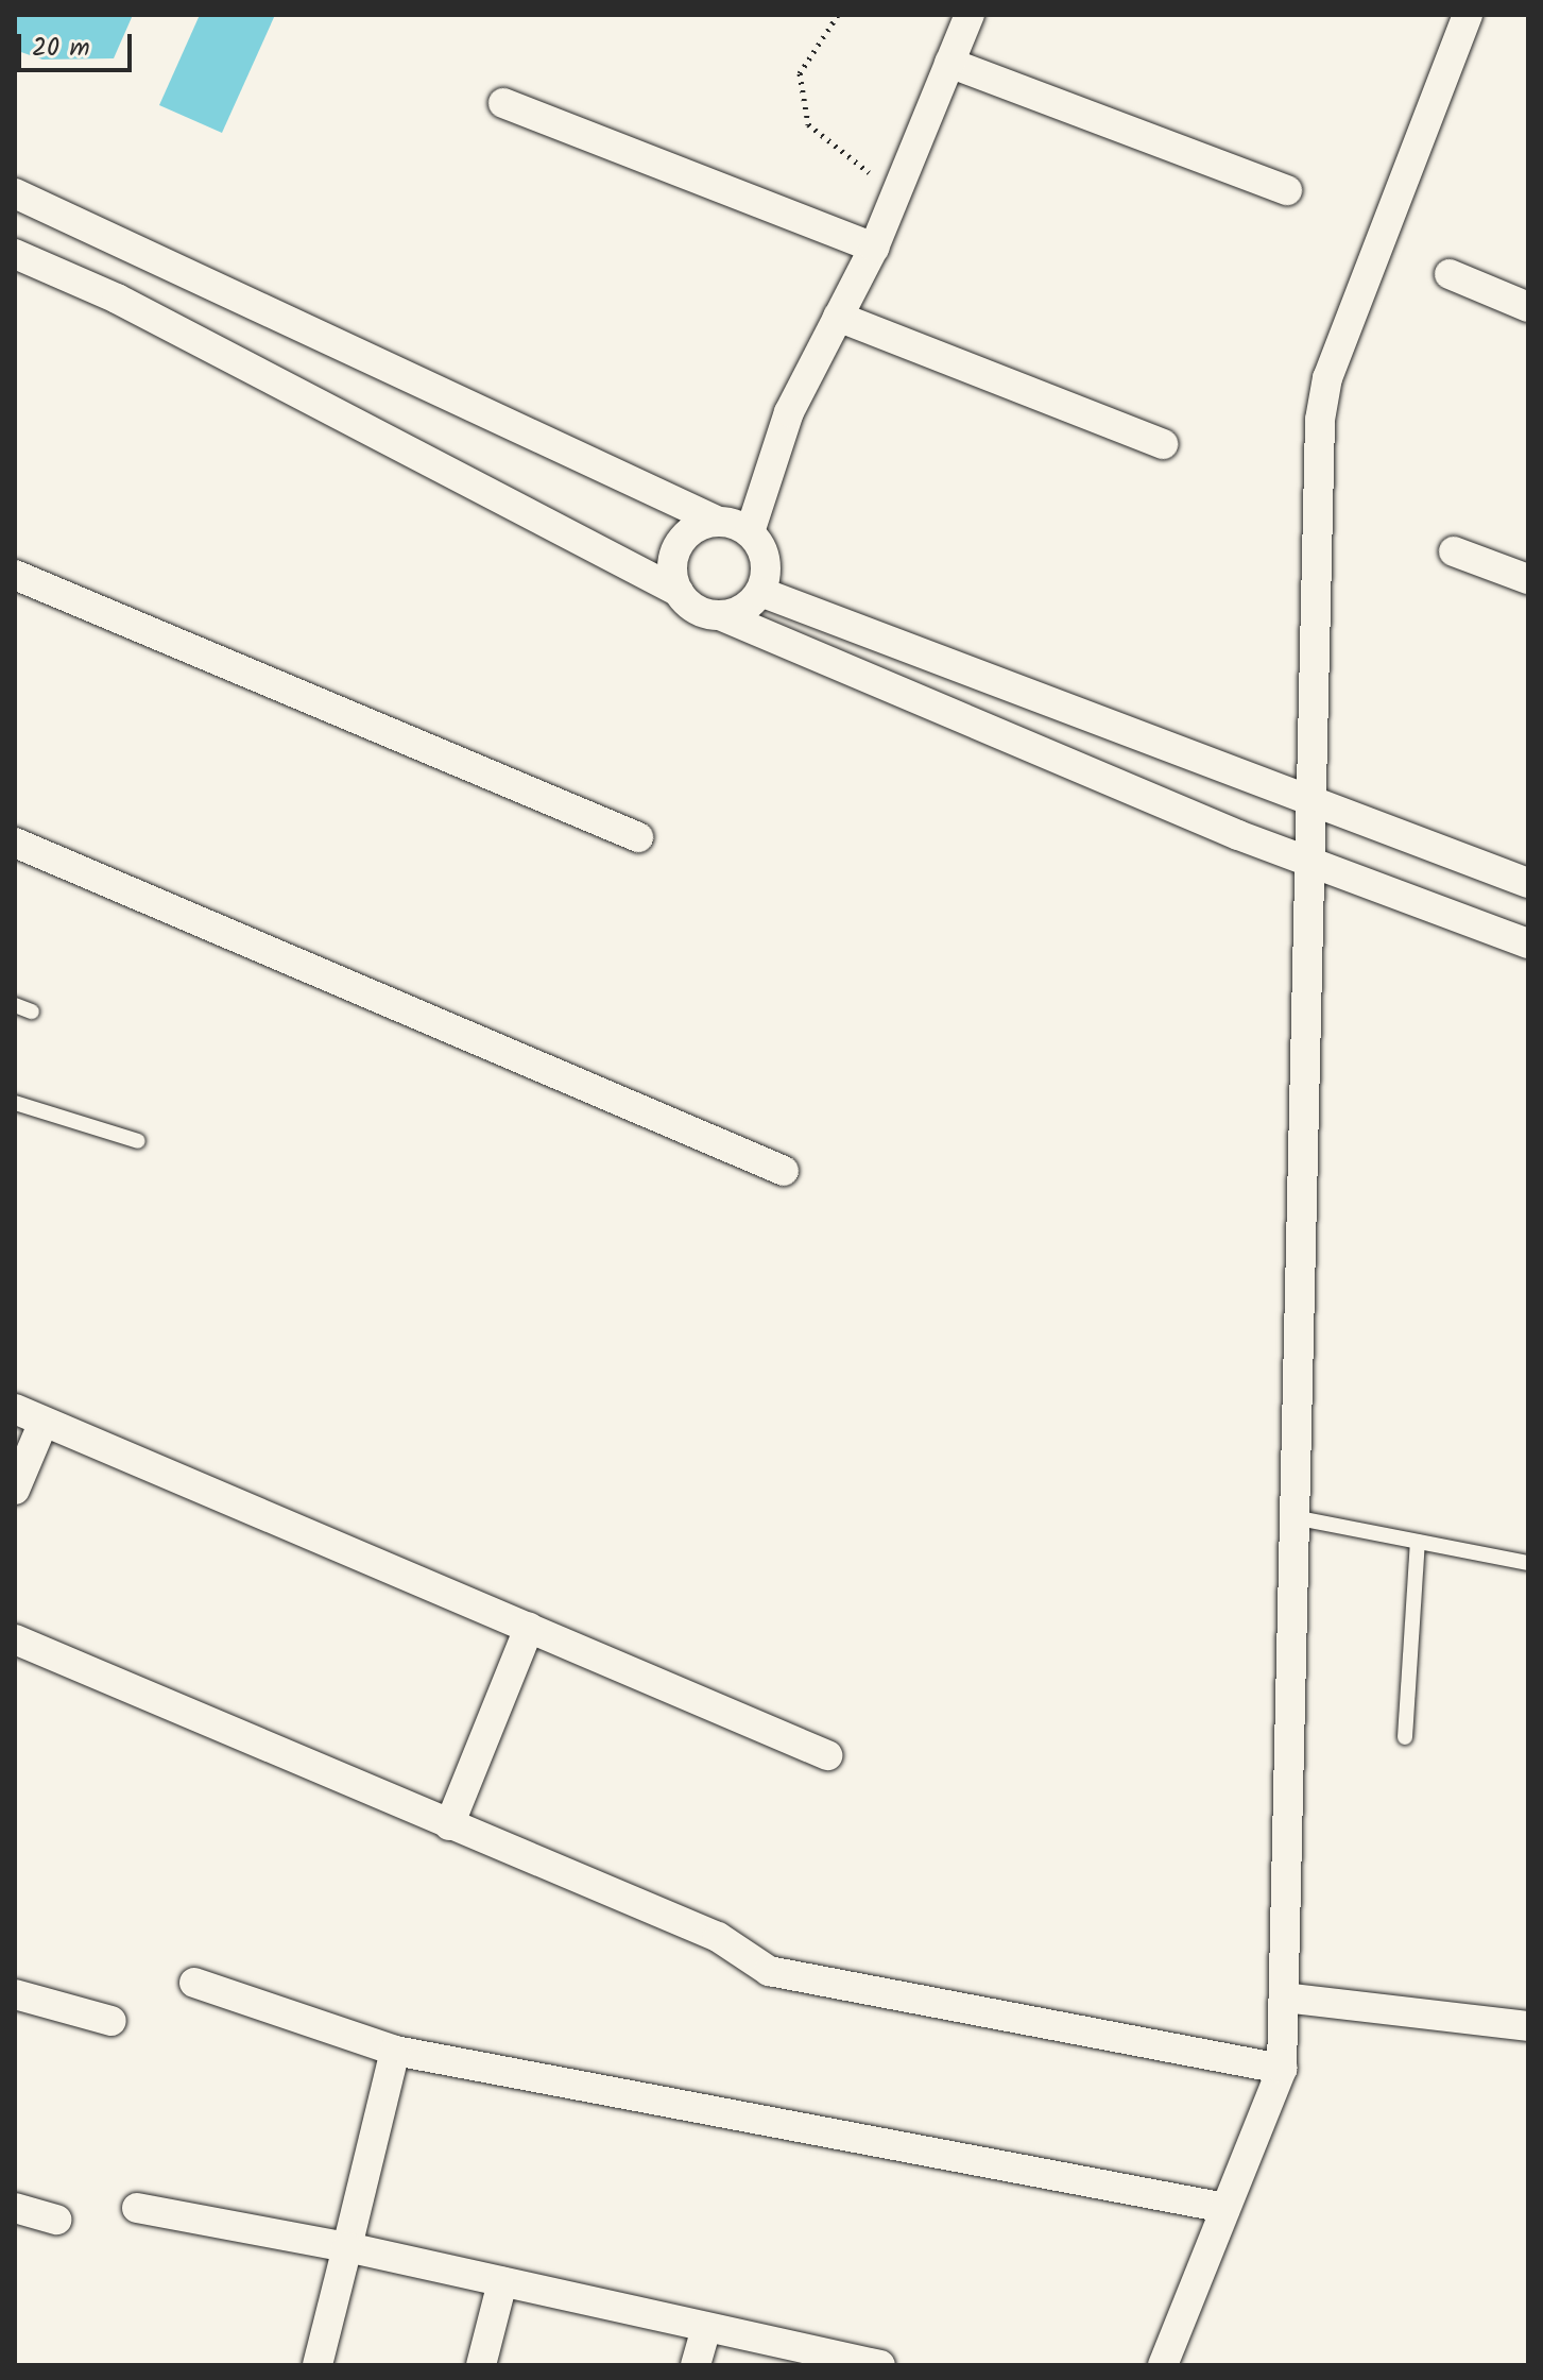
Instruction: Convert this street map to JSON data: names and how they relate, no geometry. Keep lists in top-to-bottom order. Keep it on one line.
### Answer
{"scale_bar":"20 m"}
